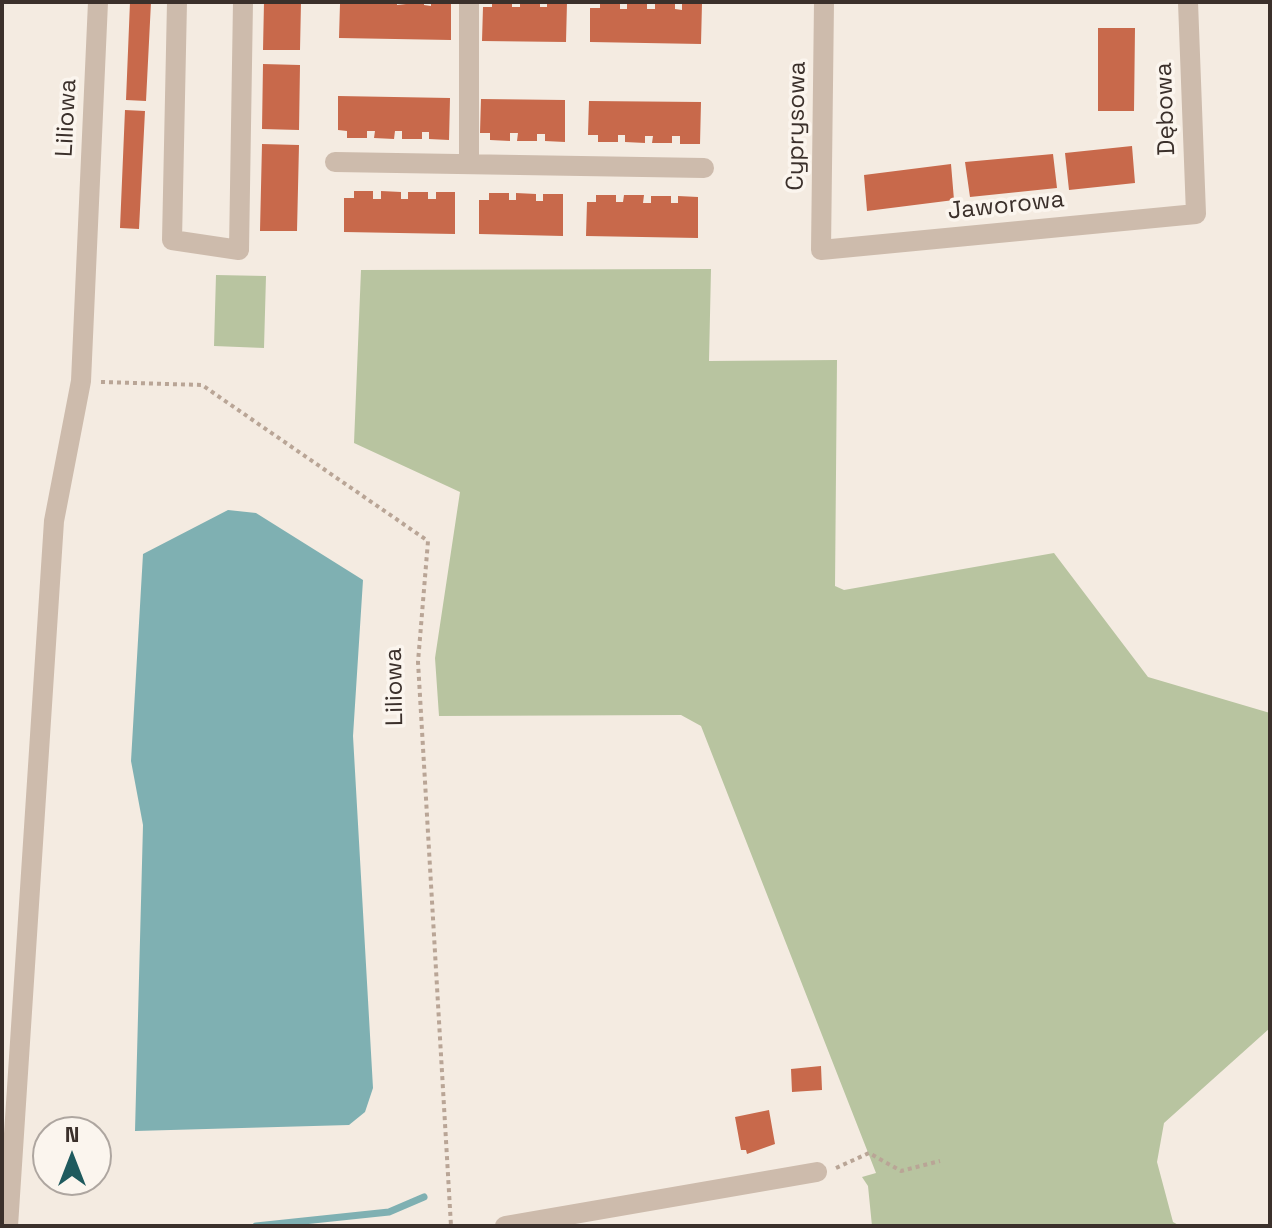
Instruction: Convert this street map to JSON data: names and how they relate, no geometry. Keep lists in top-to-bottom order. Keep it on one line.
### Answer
{"streets":{"street":["Dębowa","Liliowa","Cyprysowa","Jaworowa"]},"crossings":[["Dębowa","Jaworowa"],["Cyprysowa","Jaworowa"]],"north":"top"}
